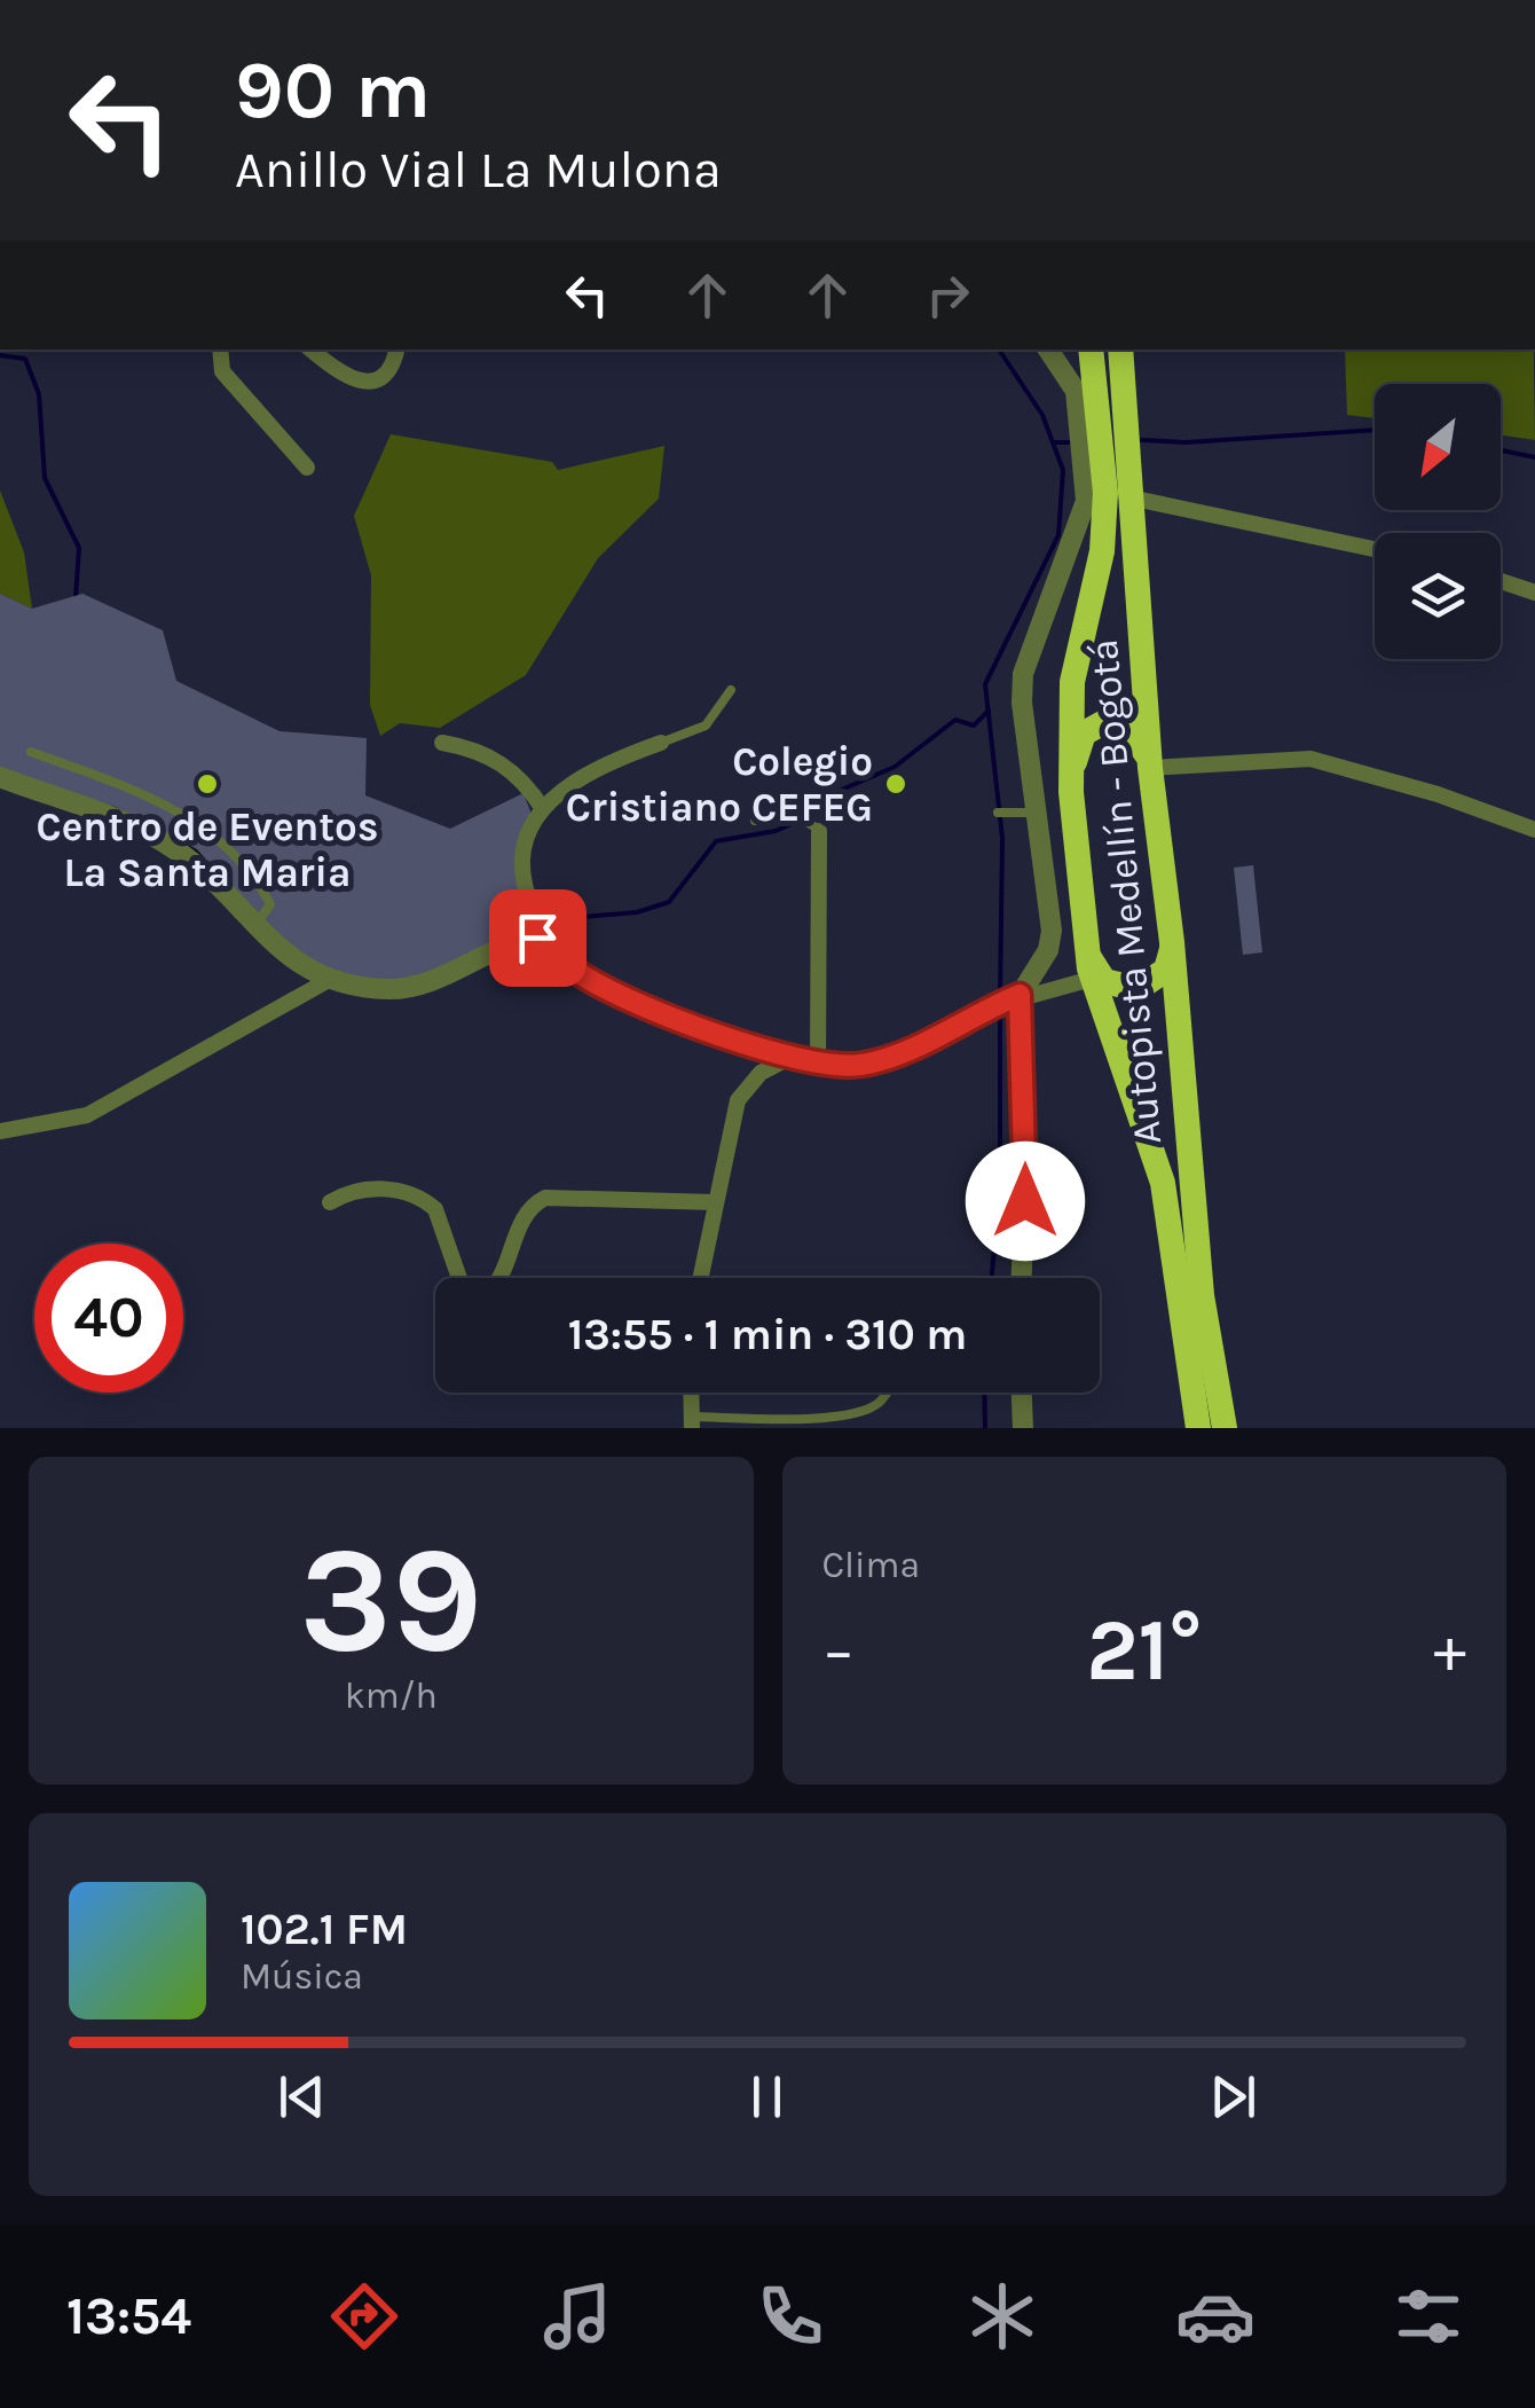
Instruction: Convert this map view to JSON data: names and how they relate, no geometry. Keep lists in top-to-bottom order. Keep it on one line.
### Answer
{"streets":{"highway":["Autopista Medellín - Bogotá"]},"places":["Centro de Eventos La Santa Maria","Colegio Cristiano CEFEG"],"north":"bottom left","page":{"turn":["90 m","Anillo Vial La Mulona"],"limit":"40","trip":"13:55 · 1 min · 310 m","tile":[["39","km/h"],"Clima"],"heat":["−","21°","+"],"song":["102.1 FM","Música"],"tabs":"13:54"}}
